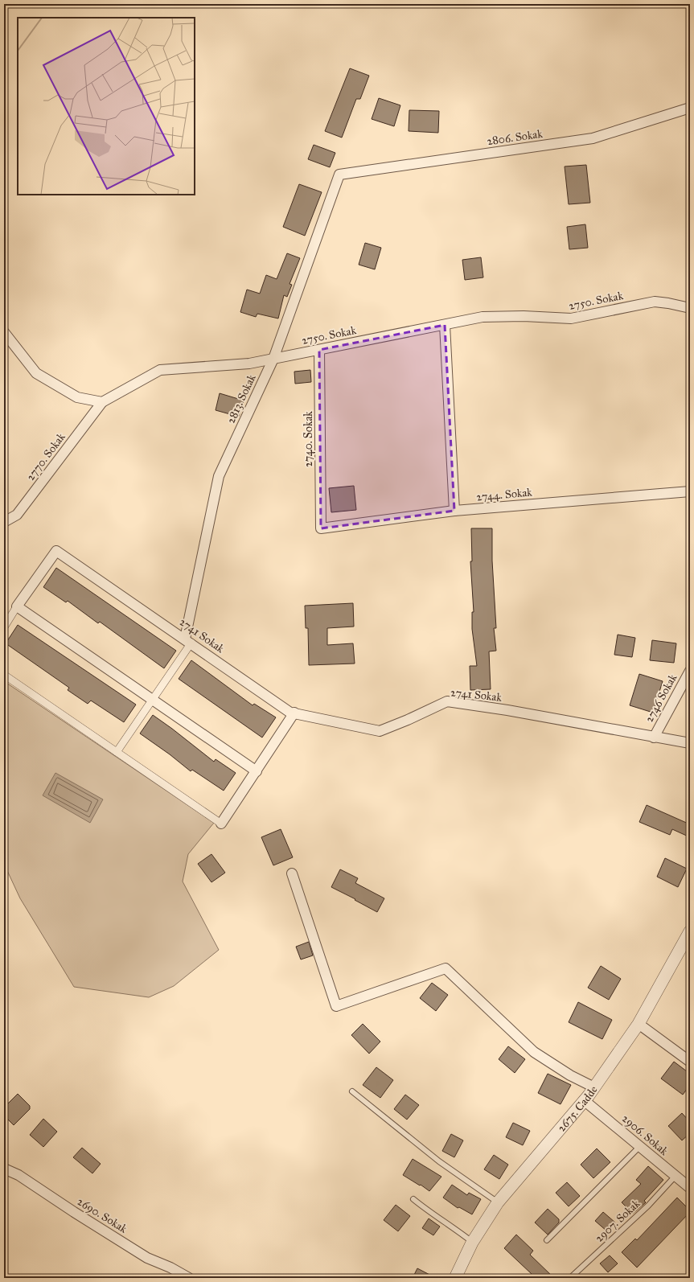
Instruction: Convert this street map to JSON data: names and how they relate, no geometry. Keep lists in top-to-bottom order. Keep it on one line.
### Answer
{"streets":{"street":["2806. Sokak","2750. Sokak","2813. Sokak","2740. Sokak","2770. Sokak","2744. Sokak","2741 Sokak","2746 Sokak","2675. Cadde","2906. Sokak","2690. Sokak"],"lane":["2907. Sokak"]},"crossings":[["2806. Sokak","2813. Sokak"],["2750. Sokak","2813. Sokak"],["2750. Sokak","2740. Sokak"],["2750. Sokak","2770. Sokak"],["2813. Sokak","2741 Sokak"],["2740. Sokak","2744. Sokak"],["2741 Sokak","2746 Sokak"],["2675. Cadde","2906. Sokak"],["2906. Sokak","2907. Sokak"]]}
